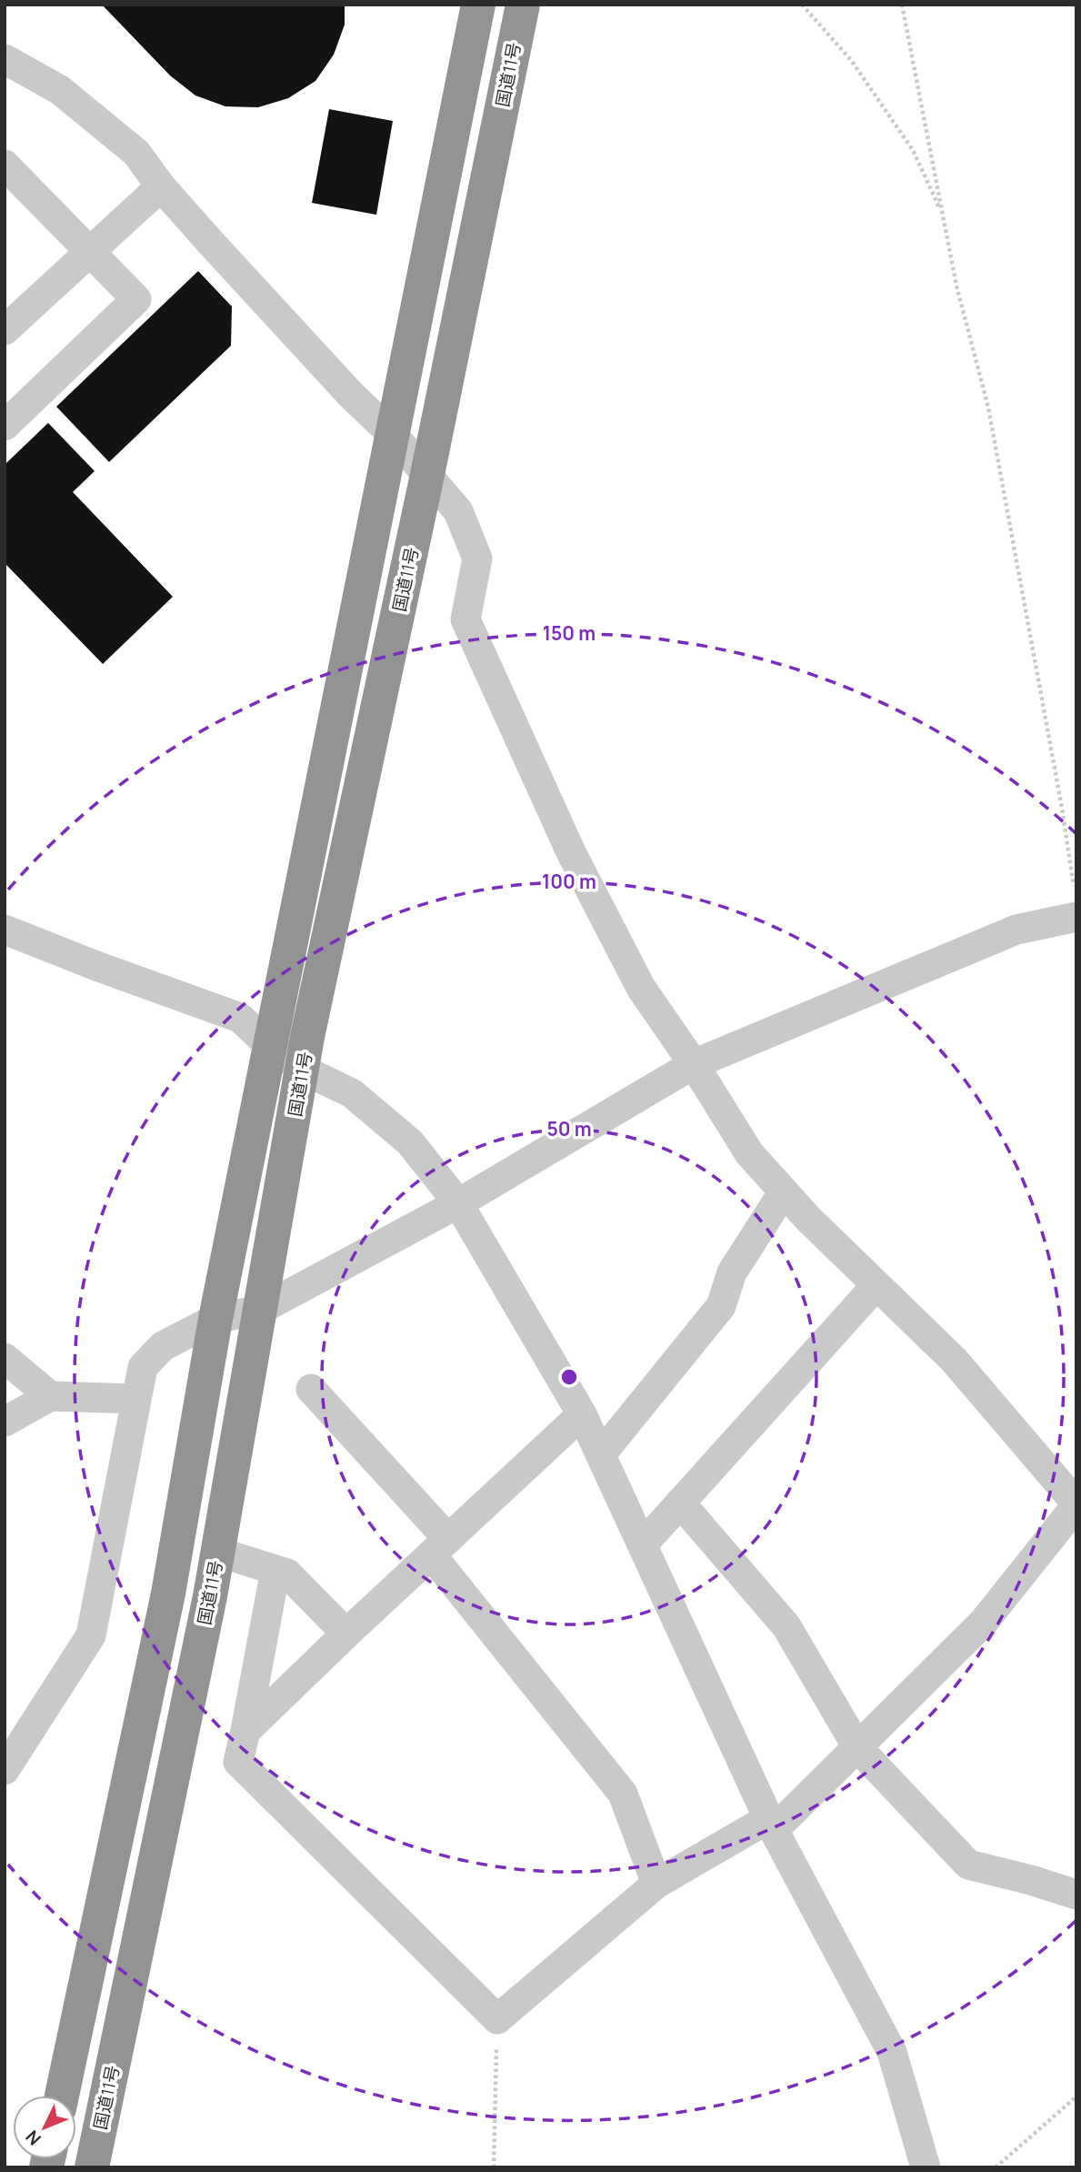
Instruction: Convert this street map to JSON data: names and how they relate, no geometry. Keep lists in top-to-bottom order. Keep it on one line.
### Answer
{"streets":{"highway":["国道11号"]},"north":"bottom left","rings":["150 m","100 m","50 m"]}
